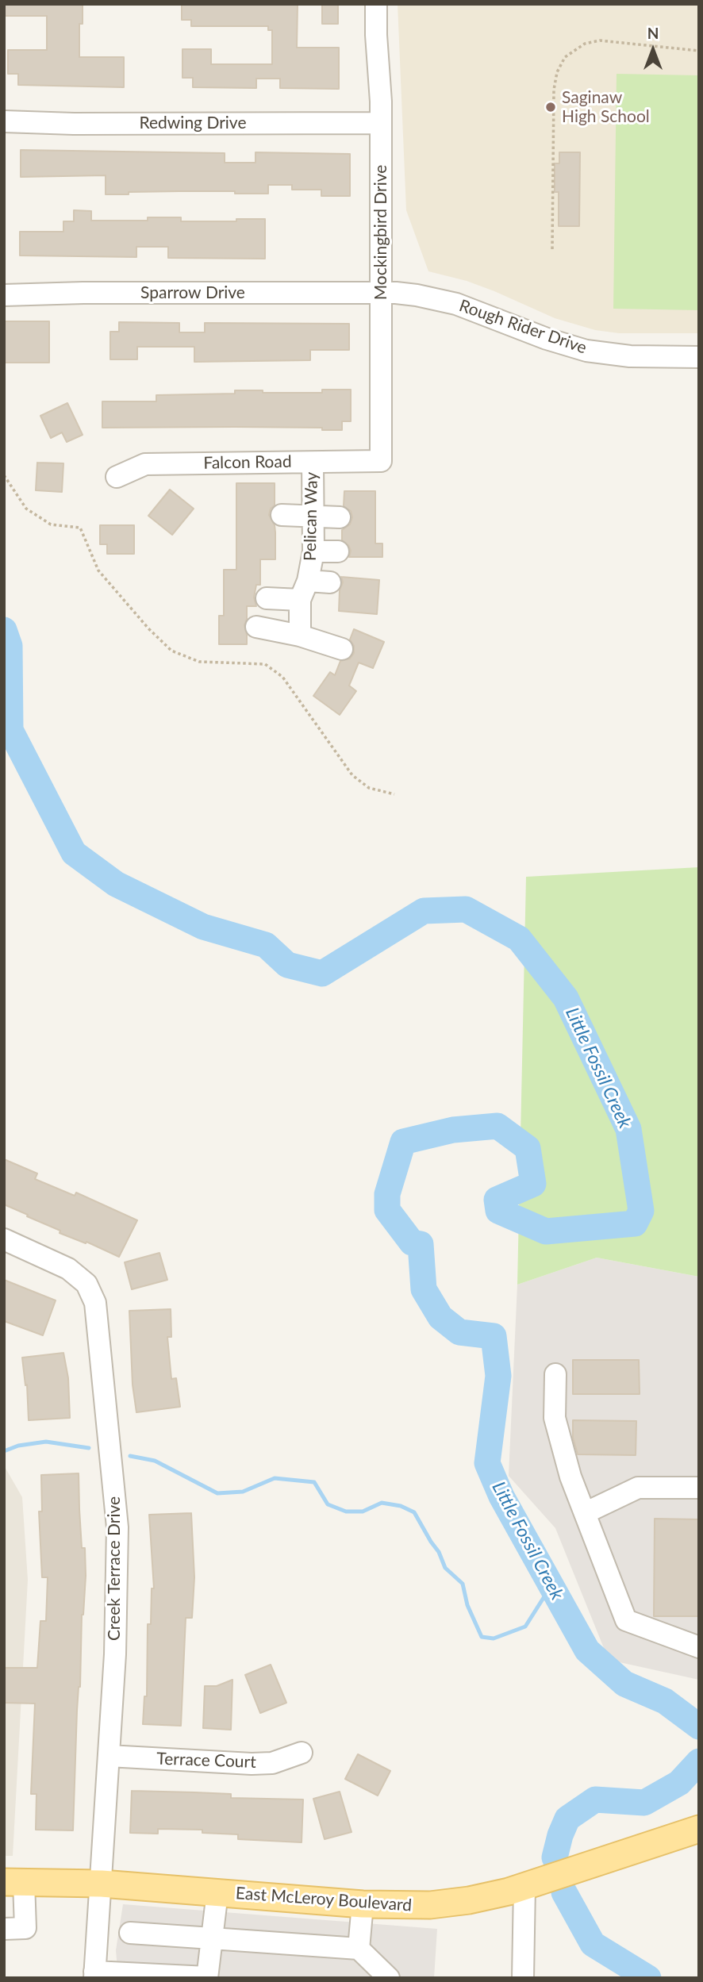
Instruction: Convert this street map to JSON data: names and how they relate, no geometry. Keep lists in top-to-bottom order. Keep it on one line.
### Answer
{"streets":{"main road":["East McLeroy Boulevard"],"street":["Redwing Drive","Mockingbird Drive","Sparrow Drive","Rough Rider Drive","Falcon Road","Pelican Way","Creek Terrace Drive","Terrace Court"]},"crossings":[["Redwing Drive","Mockingbird Drive"],["Mockingbird Drive","Sparrow Drive"],["Mockingbird Drive","Rough Rider Drive"],["Mockingbird Drive","Falcon Road"],["Sparrow Drive","Rough Rider Drive"],["Falcon Road","Pelican Way"],["Creek Terrace Drive","Terrace Court"],["Creek Terrace Drive","East McLeroy Boulevard"]],"water":["Little Fossil Creek"],"places":["Saginaw High School"],"north":"top"}
